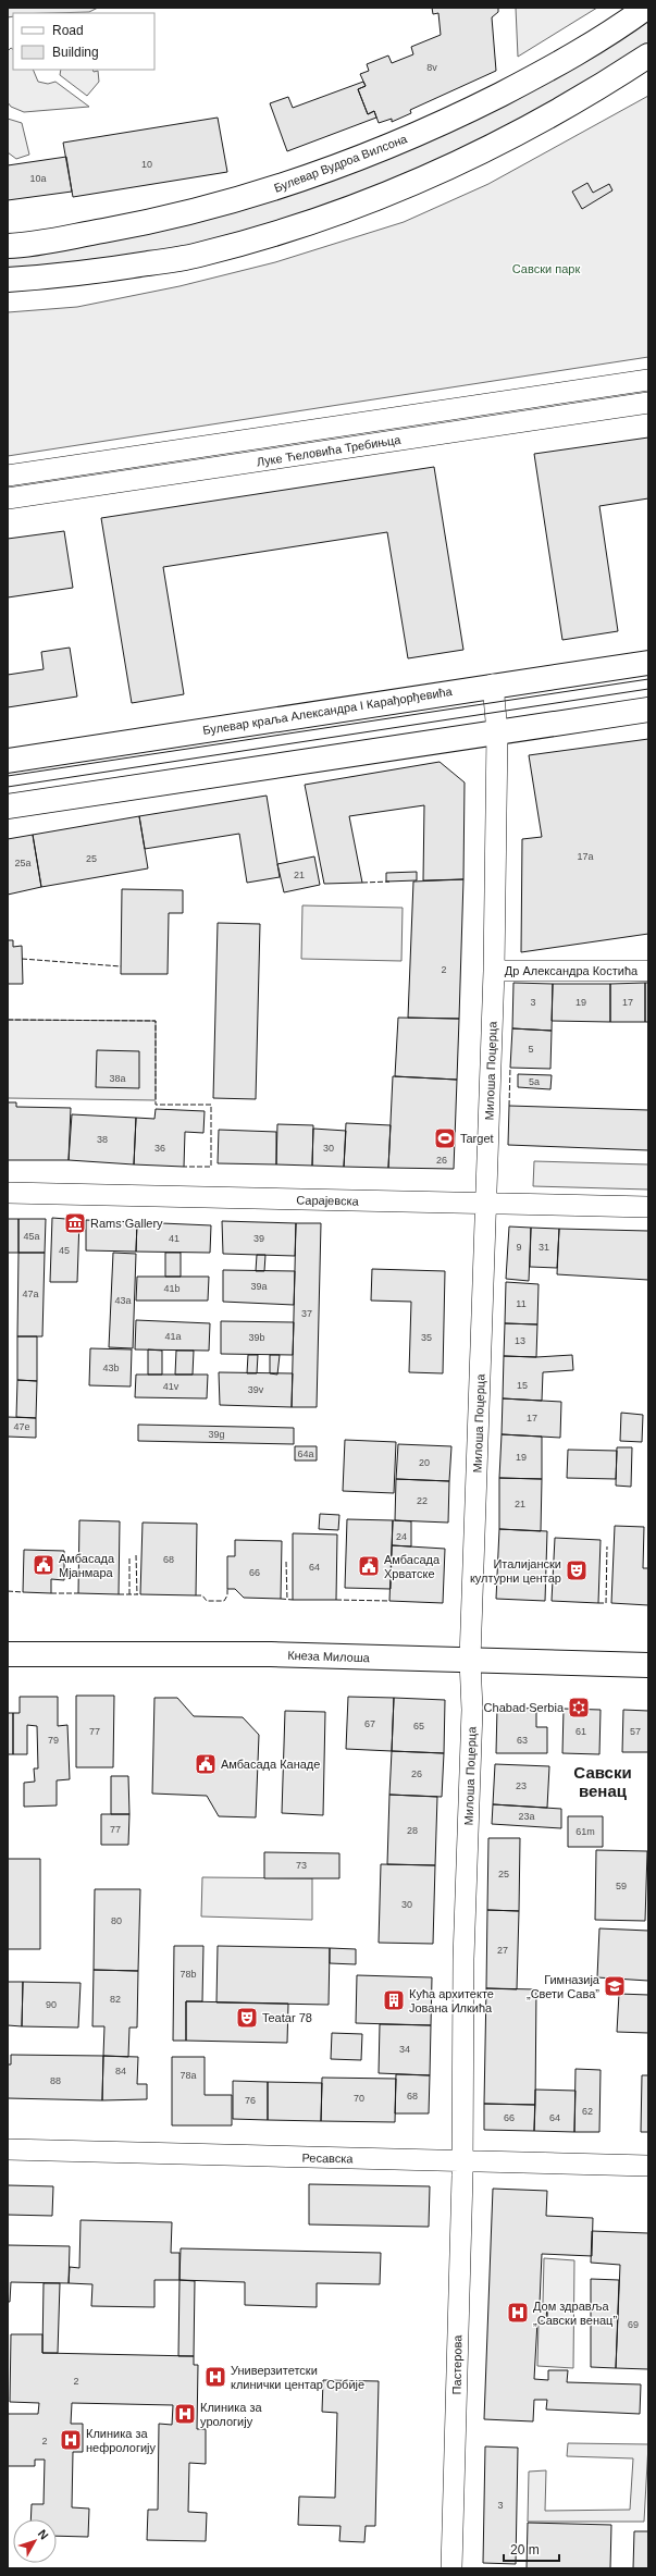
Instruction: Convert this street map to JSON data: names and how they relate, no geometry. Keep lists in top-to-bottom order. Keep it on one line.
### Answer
{"streets":{"main road":["Булевар Вудроа Вилсона","Булевар краља Александра I Карађорђевића","Кнеза Милоша"],"street":["Луке Ћеловића Требињца","Др Александра Костића","Милоша Поцерца","Сарајевска","Ресавска","Пастерова"]},"crossings":[["Булевар краља Александра I Карађорђевића","Милоша Поцерца"],["Др Александра Костића","Милоша Поцерца"],["Милоша Поцерца","Сарајевска"],["Милоша Поцерца","Кнеза Милоша"],["Милоша Поцерца","Ресавска"],["Милоша Поцерца","Пастерова"],["Ресавска","Пастерова"]],"districts":["Савски венац"],"parks":["Савски парк"],"places":{"sports":["Target"],"museum":["Rams Gallery"],"public building":["Амбасада Мјанмара","Амбасада Хрватске","Амбасада Канаде"],"theatre":["Италијански културни центар","Teatar 78"],"synagogue":["Chabad Serbia"],"school or university":["Гимназија „Свети Сава”"],"building":["Кућа архитекте Јована Илкића"],"hospital":["Дом здравља „Савски венац”","Универзитетски клинички центар Србије","Клиника за урологију","Клиника за нефрологију"]},"house_numbers":["8v","10","10a","17a","25","25a","21","2","3","19","17","5","38a","5a","38","36","30","26","45a","41","39","9","31","45","39a","41b","47a","43a","11","37","41a","39b","35","13","43b","15","41v","39v","17","47e","39g","64a","19","20","22","21","24","68","64","66","67","65","77","61","57","79","63","26","23","23a","77","28","61m","73","25","59","30","80","27","78b","82","90","34","84","78a","88","68","70","76","62","66","64","69","2","2","3"],"legend":["Road","Building"],"scale_bar":"20 m","north":"top right"}
